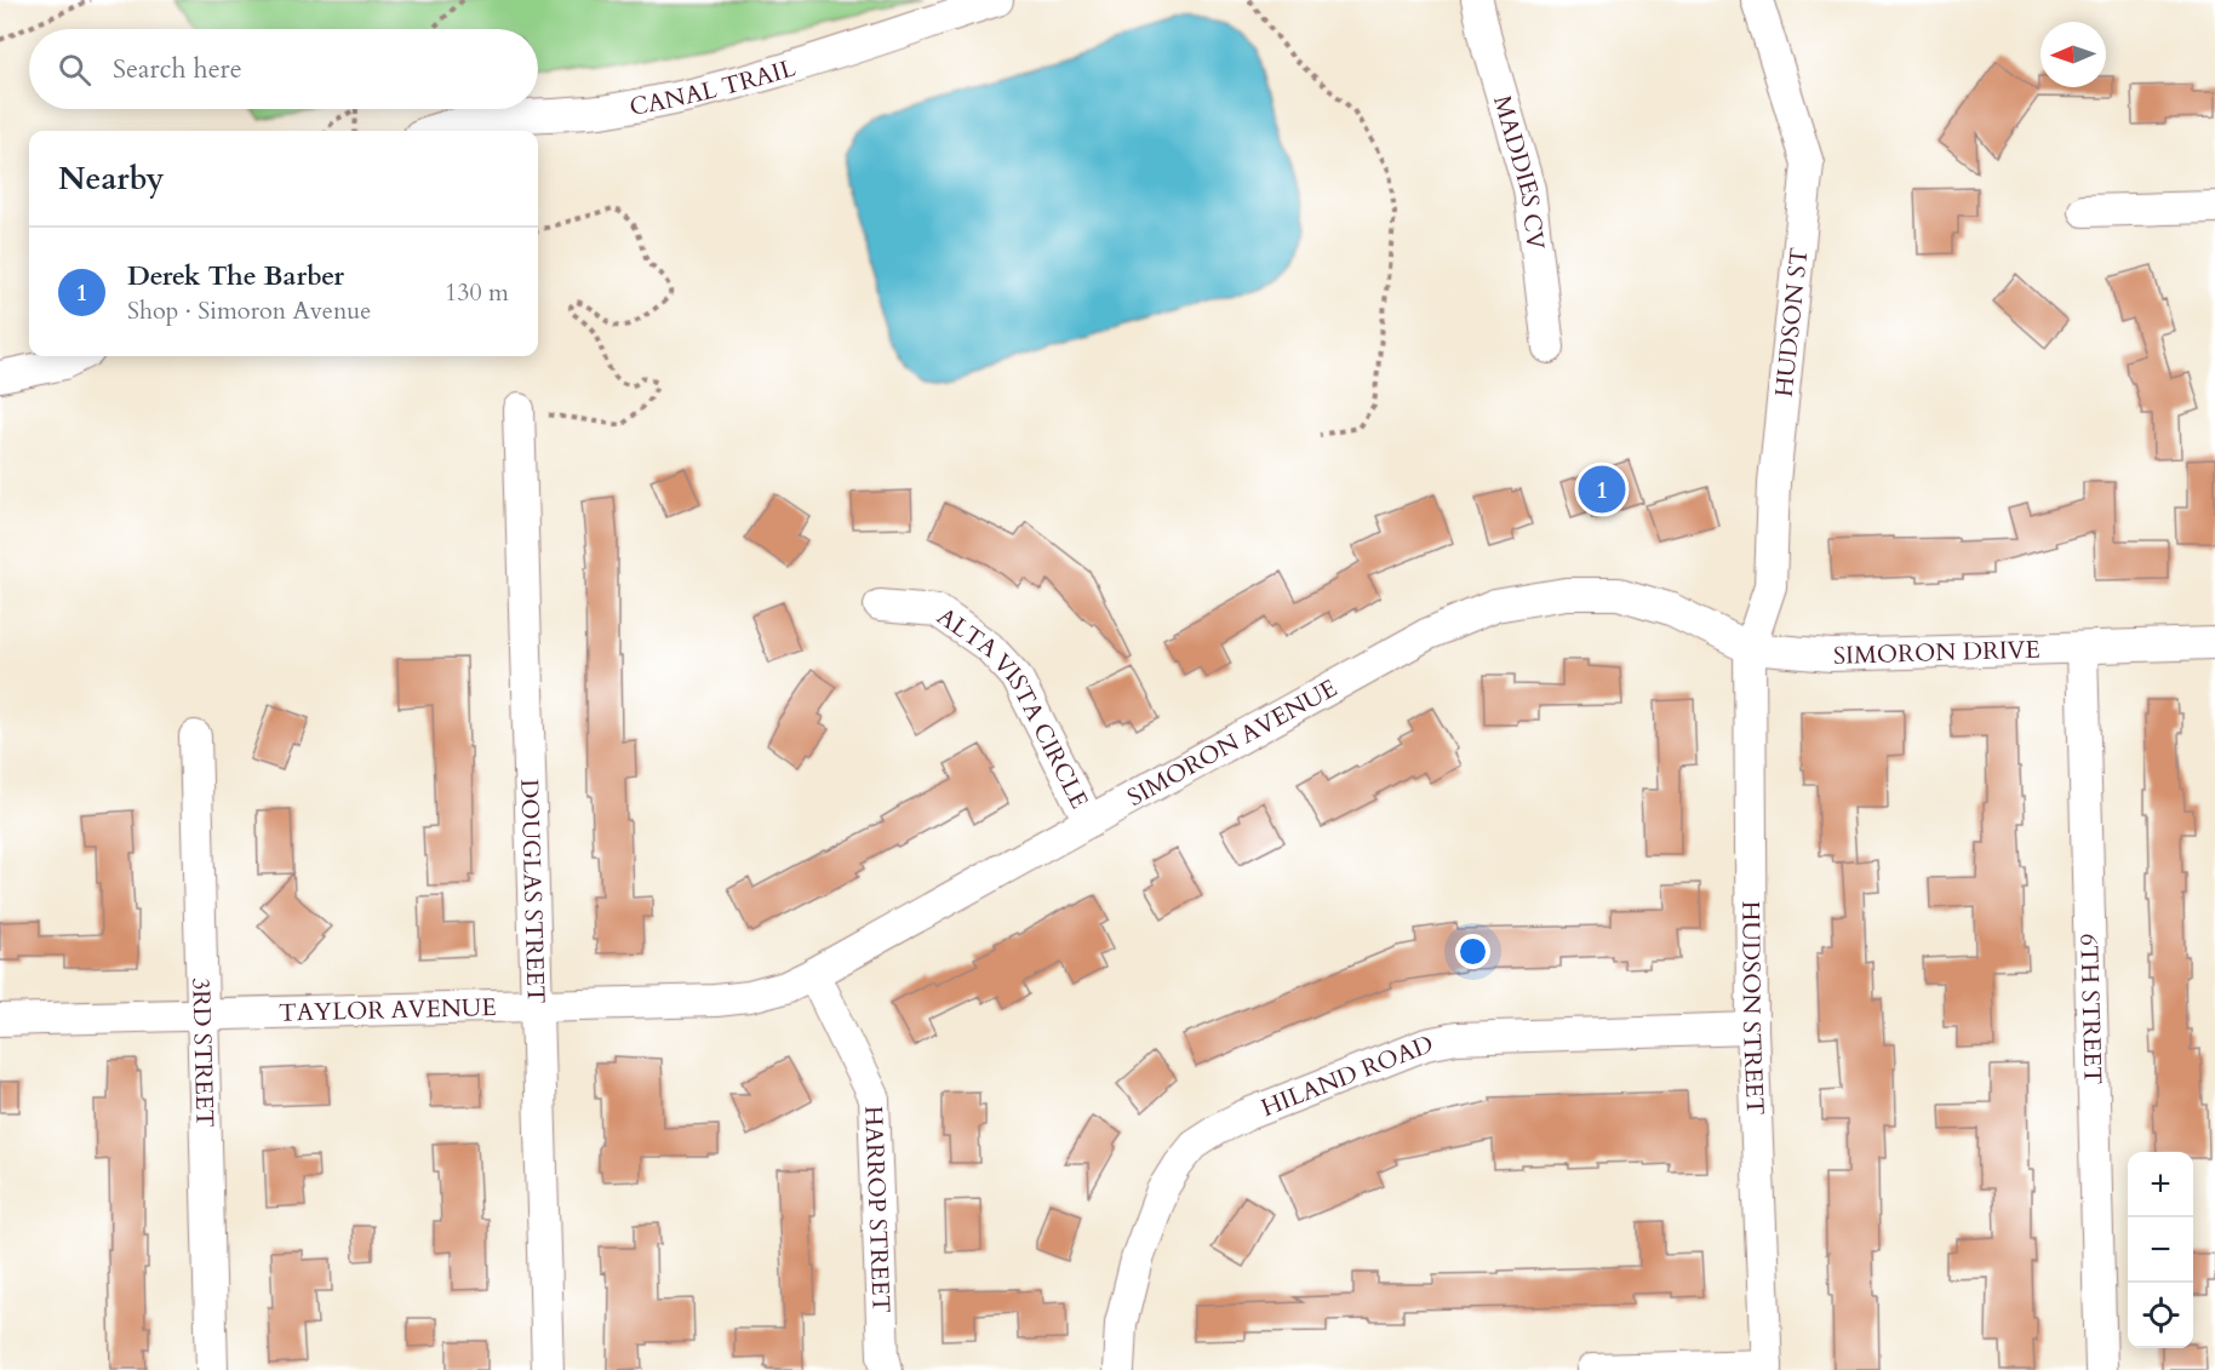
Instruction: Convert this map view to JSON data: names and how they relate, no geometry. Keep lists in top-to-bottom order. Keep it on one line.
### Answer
{"streets":{"street":["CANAL TRAIL","MADDIES CV","HUDSON ST","SIMORON DRIVE","ALTA VISTA CIRCLE","SIMORON AVENUE","DOUGLAS STREET","HUDSON STREET","6TH STREET","TAYLOR AVENUE","3RD STREET","HILAND ROAD","HARROP STREET"]},"crossings":[["HUDSON ST","SIMORON DRIVE"],["HUDSON ST","HUDSON STREET"],["SIMORON DRIVE","SIMORON AVENUE"],["SIMORON DRIVE","HUDSON STREET"],["SIMORON DRIVE","6TH STREET"],["ALTA VISTA CIRCLE","SIMORON AVENUE"],["SIMORON AVENUE","TAYLOR AVENUE"],["SIMORON AVENUE","HARROP STREET"],["DOUGLAS STREET","TAYLOR AVENUE"],["HUDSON STREET","HILAND ROAD"],["TAYLOR AVENUE","3RD STREET"],["TAYLOR AVENUE","HARROP STREET"]],"north":"left","page":{"search":"Search here","heading":"Nearby","list":[{"mark":"1","name":"Derek The Barber","note":"Shop · Simoron Avenue","value":"130 m"}],"pins":"1","map_buttons":["+","−"]}}
